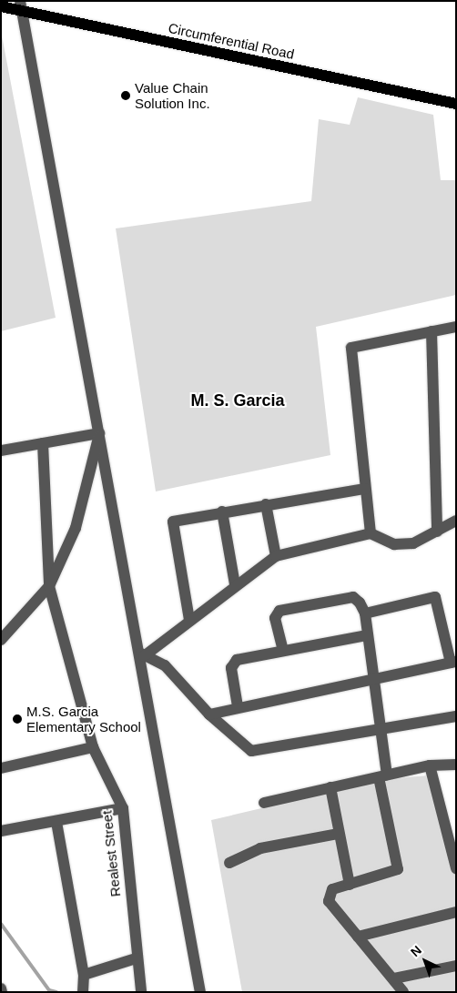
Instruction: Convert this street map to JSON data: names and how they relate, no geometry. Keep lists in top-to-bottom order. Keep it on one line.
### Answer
{"streets":{"main road":["Circumferential Road"],"street":["Realest Street"]},"districts":["M. S. Garcia"],"places":["Value Chain Solution Inc.","M.S. Garcia Elementary School"],"north":"top left"}
